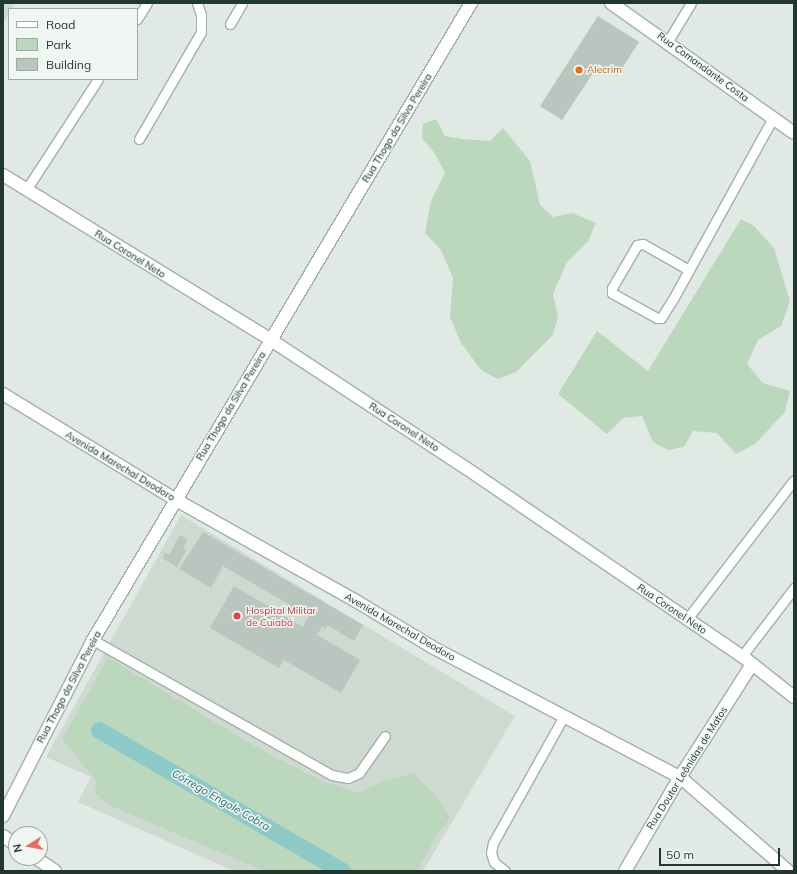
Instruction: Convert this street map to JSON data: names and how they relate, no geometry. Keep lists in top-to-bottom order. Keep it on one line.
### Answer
{"streets":{"street":["Rua Comandante Costa","Rua Thogo da Silva Pereira","Rua Coronel Neto","Avenida Marechal Deodoro","Rua Doutor Leônidas de Matos"]},"crossings":[["Rua Thogo da Silva Pereira","Rua Coronel Neto"],["Rua Thogo da Silva Pereira","Avenida Marechal Deodoro"],["Rua Coronel Neto","Rua Doutor Leônidas de Matos"],["Avenida Marechal Deodoro","Rua Doutor Leônidas de Matos"]],"water":["Córrego Engole Cobra"],"places":["Alecrim","Hospital Militar de Cuiabá"],"legend":["Road","Park","Building"],"scale_bar":"50 m","north":"left"}
